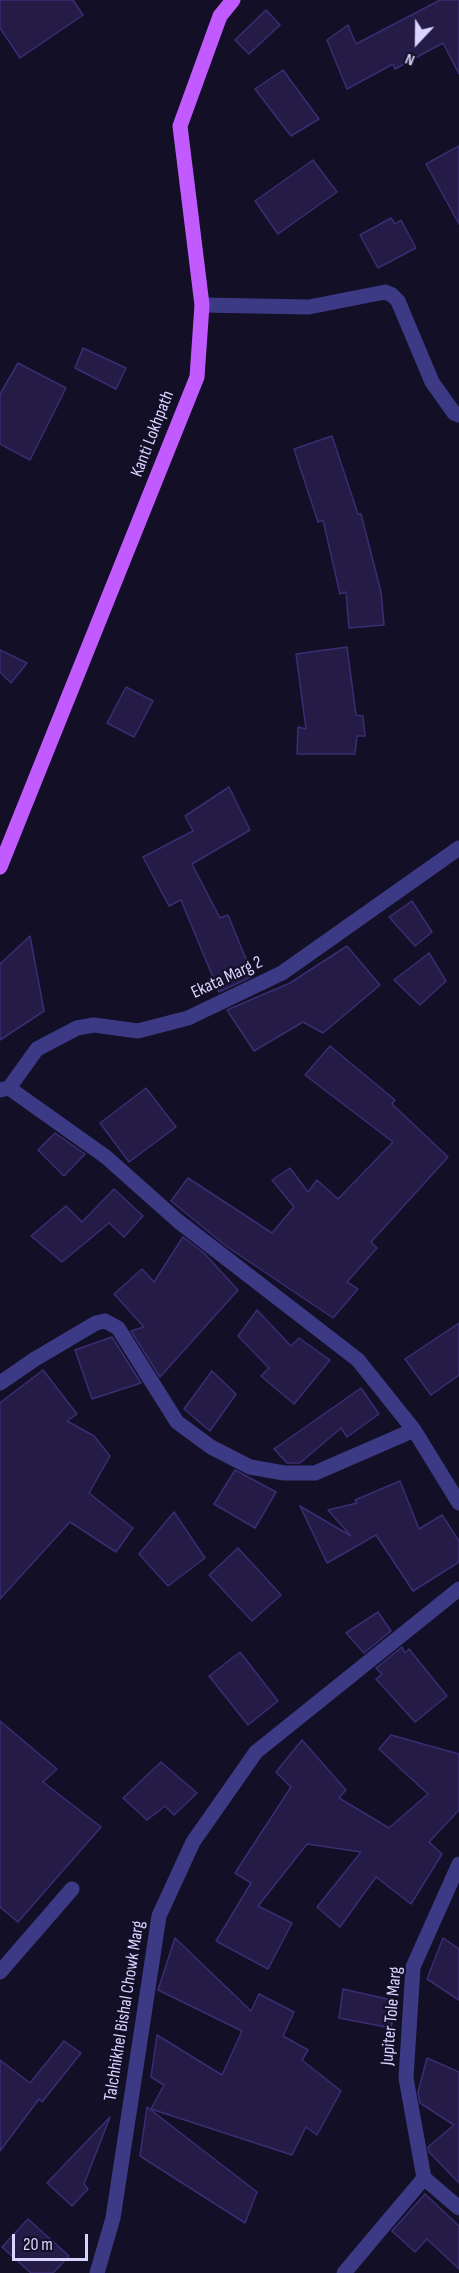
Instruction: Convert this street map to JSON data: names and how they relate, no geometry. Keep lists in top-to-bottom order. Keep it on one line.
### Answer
{"streets":{"main road":["Kanti Lokhpath"],"street":["Ekata Marg 2","Talchhikhel Bishal Chowk Marg","Jupiter Tole Marg"]},"scale_bar":"20 m","north":"bottom"}
